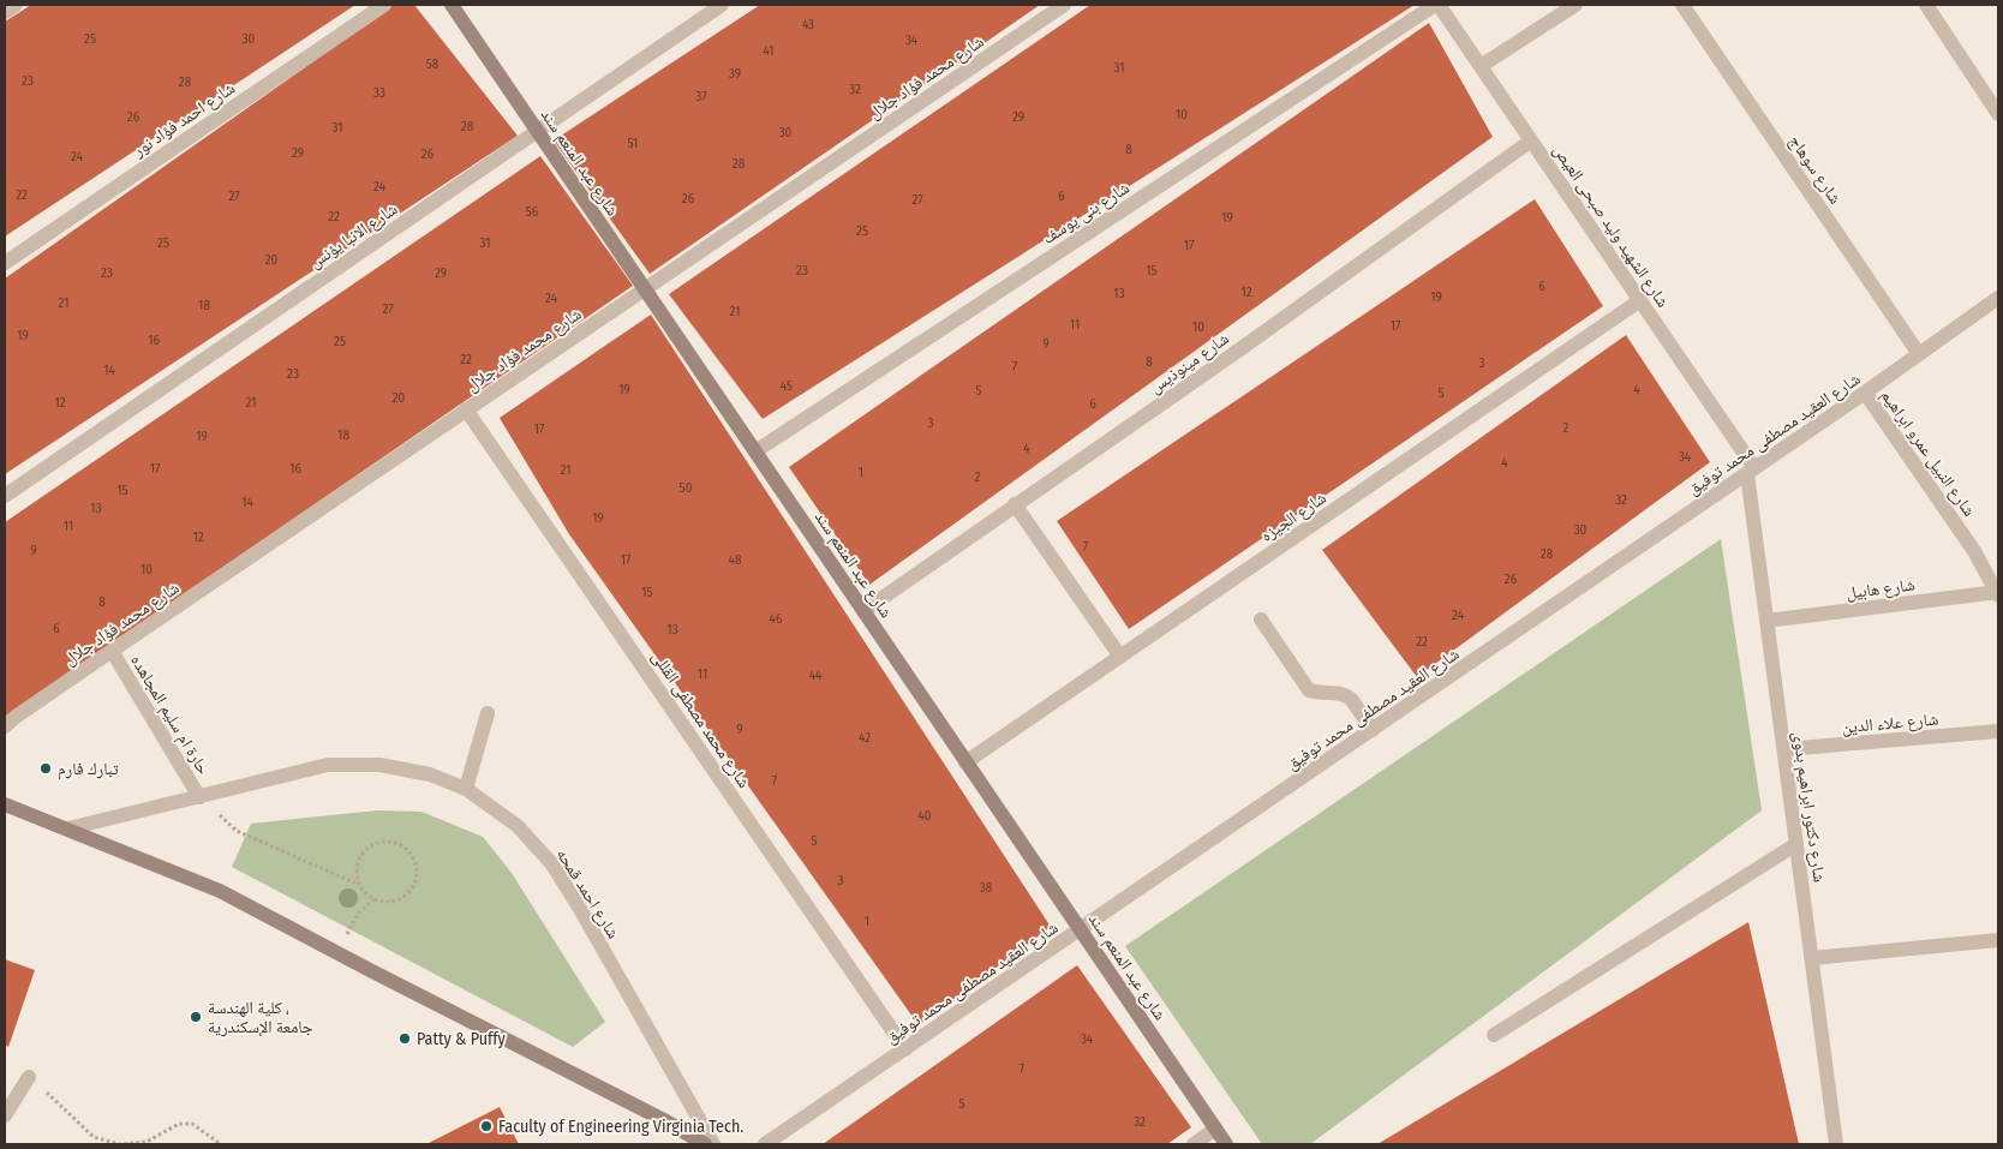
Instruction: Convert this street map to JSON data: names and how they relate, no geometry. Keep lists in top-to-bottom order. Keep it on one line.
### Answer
{"streets":{"street":["شارع محمد فؤاد جلال","شارع احمد فؤاد نور","شارع عبد المنعم سند","شارع سوهاج","شارع بنى يوسف","شارع الشهيد وليد صبحى العيص","شارع الانبا يؤنس","شارع مينوذيس","شارع العقيد مصطفى محمد توفيق","شارع النبيل عمرو ابراهيم","شارع الجيزه","شارع هابيل","حارة ام سليم المجاهده","شارع محمد مصطفى القللى","شارع علاء الدين","شارع دكتور ابراهيم بدوى","شارع احمد قمحه"]},"crossings":[["شارع محمد فؤاد جلال","شارع عبد المنعم سند"],["شارع محمد فؤاد جلال","حارة ام سليم المجاهده"],["شارع محمد فؤاد جلال","شارع محمد مصطفى القللى"],["شارع عبد المنعم سند","شارع بنى يوسف"],["شارع عبد المنعم سند","شارع الانبا يؤنس"],["شارع عبد المنعم سند","شارع مينوذيس"],["شارع عبد المنعم سند","شارع العقيد مصطفى محمد توفيق"],["شارع عبد المنعم سند","شارع الجيزه"],["شارع سوهاج","شارع العقيد مصطفى محمد توفيق"],["شارع بنى يوسف","شارع الشهيد وليد صبحى العيص"],["شارع الشهيد وليد صبحى العيص","شارع مينوذيس"],["شارع الشهيد وليد صبحى العيص","شارع العقيد مصطفى محمد توفيق"],["شارع الشهيد وليد صبحى العيص","شارع الجيزه"],["شارع الشهيد وليد صبحى العيص","شارع دكتور ابراهيم بدوى"],["شارع العقيد مصطفى محمد توفيق","شارع النبيل عمرو ابراهيم"],["شارع العقيد مصطفى محمد توفيق","شارع محمد مصطفى القللى"],["شارع العقيد مصطفى محمد توفيق","شارع دكتور ابراهيم بدوى"],["شارع النبيل عمرو ابراهيم","شارع هابيل"],["شارع هابيل","شارع دكتور ابراهيم بدوى"],["حارة ام سليم المجاهده","شارع احمد قمحه"],["شارع علاء الدين","شارع دكتور ابراهيم بدوى"]],"places":["تبارك فارم","كلية الهندسة ، جامعة الإسكندرية","Patty & Puffy","Faculty of Engineering Virginia Tech."],"house_numbers":["43","25","30","34","41","58","31","39","23","28","32","33","37","10","26","29","28","31","30","51","8","29","26","24","28","24","22","27","6","26","27","56","22","19","25","25","31","17","20","23","15","23","29","6","12","13","19","24","21","18","27","21","11","17","10","19","16","25","9","22","8","3","7","14","23","45","19","4","5","5","20","12","21","6","3","2","17","18","19","4","34","4","17","16","21","1","2","50","15","32","14","13","19","11","30","12","7","9","28","17","48","10","26","15","8","24","46","6","13","22","11","44","9","42","7","40","5","3","38","1","34","7","5","32"]}
